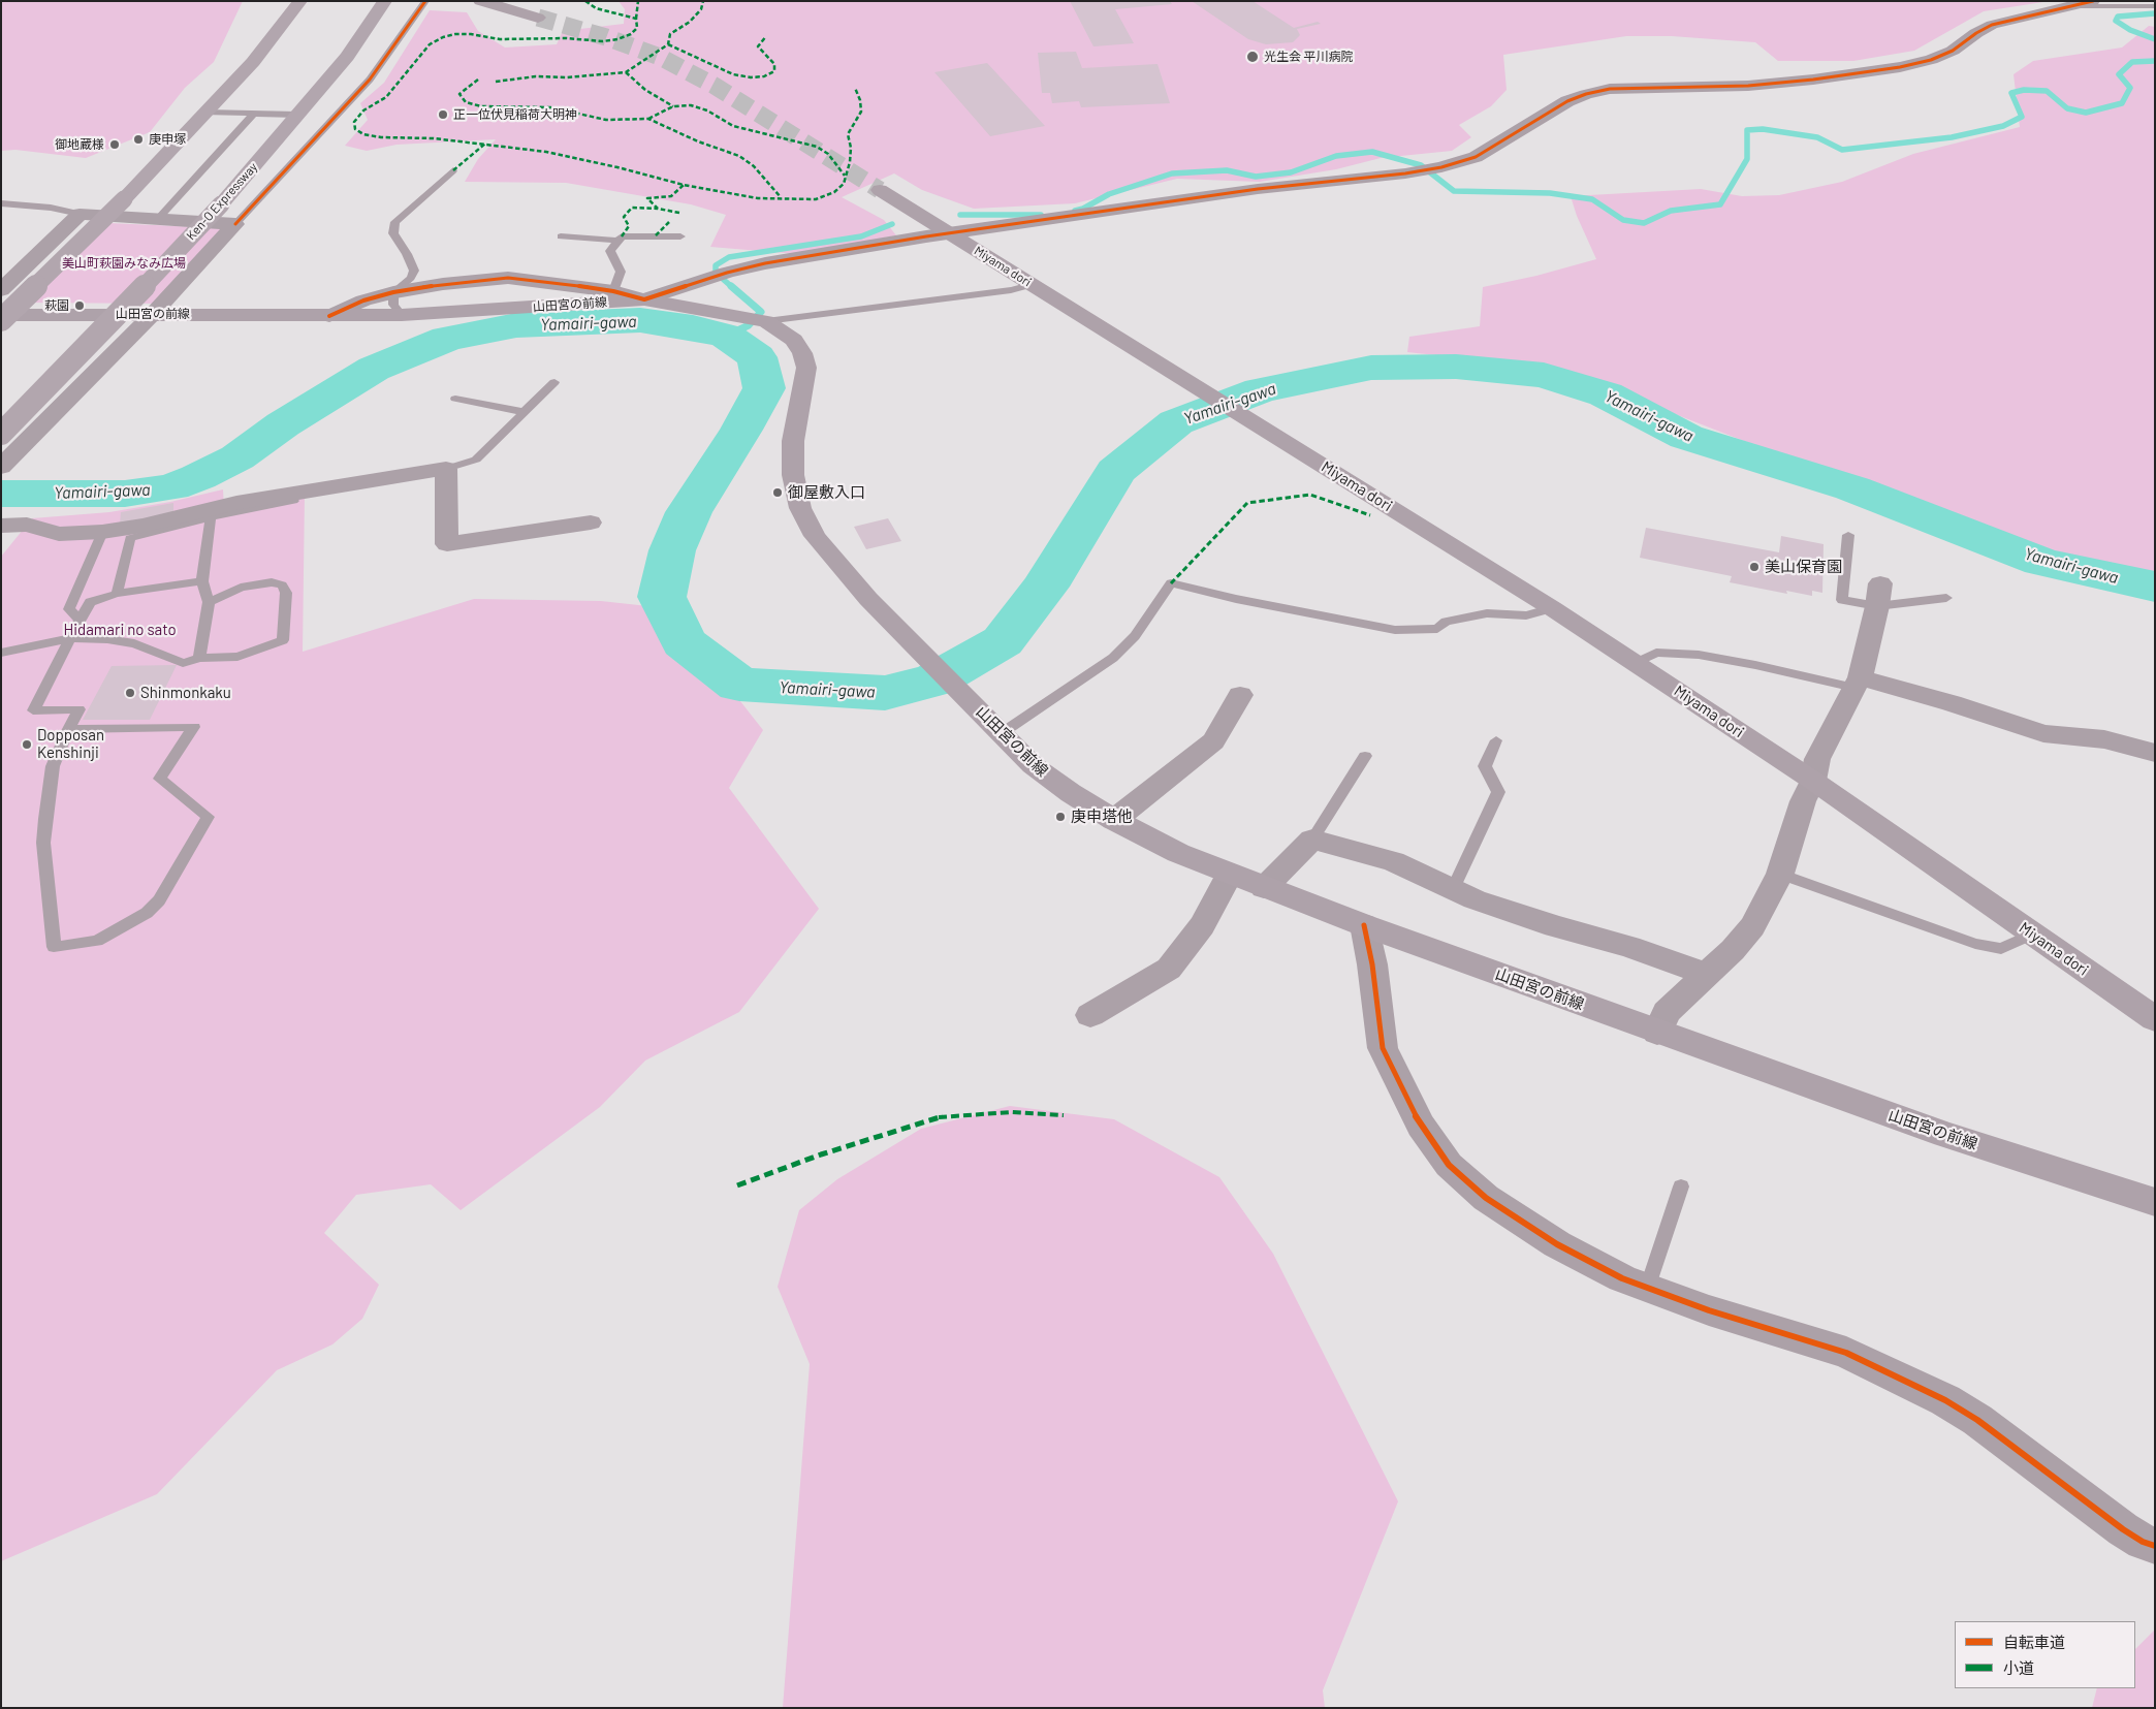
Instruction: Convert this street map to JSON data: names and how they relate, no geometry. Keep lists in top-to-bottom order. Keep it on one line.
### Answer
{"streets":{"highway":["Ken-O Expressway"],"main road":["Miyama dori","山田宮の前線"]},"water":["Yamairi-gawa"],"parks":["美山町萩園みなみ広場","Hidamari no sato"],"places":["光生会 平川病院","正一位伏見稲荷大明神","庚申塚","御地蔵様","萩園","御屋敷入口","美山保育園","Shinmonkaku","Dopposan Kenshinji","庚申塔他"],"legend":["自転車道","小道"]}
